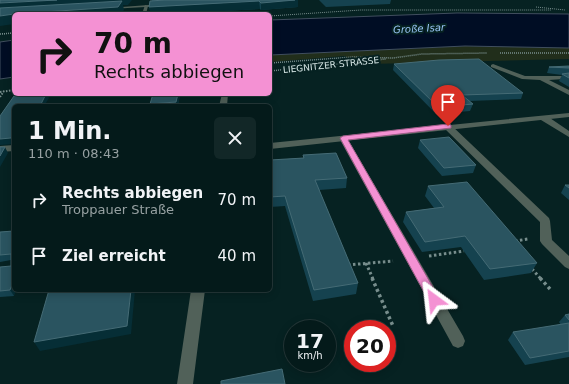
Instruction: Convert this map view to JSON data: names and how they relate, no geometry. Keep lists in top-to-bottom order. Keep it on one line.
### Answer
{"streets":{"path":["LIEGNITZER STRASSE"]},"water":["Große Isar"],"page":{"turn":["70 m","Rechts abbiegen"],"heading":["1 Min.","110 m · 08:43"],"list":[{"name":"Rechts abbiegen","note":"Troppauer Straße","value":"70 m"},{"name":"Ziel erreicht","value":"40 m"}],"speed":"17 km/h","limit":"20"}}
